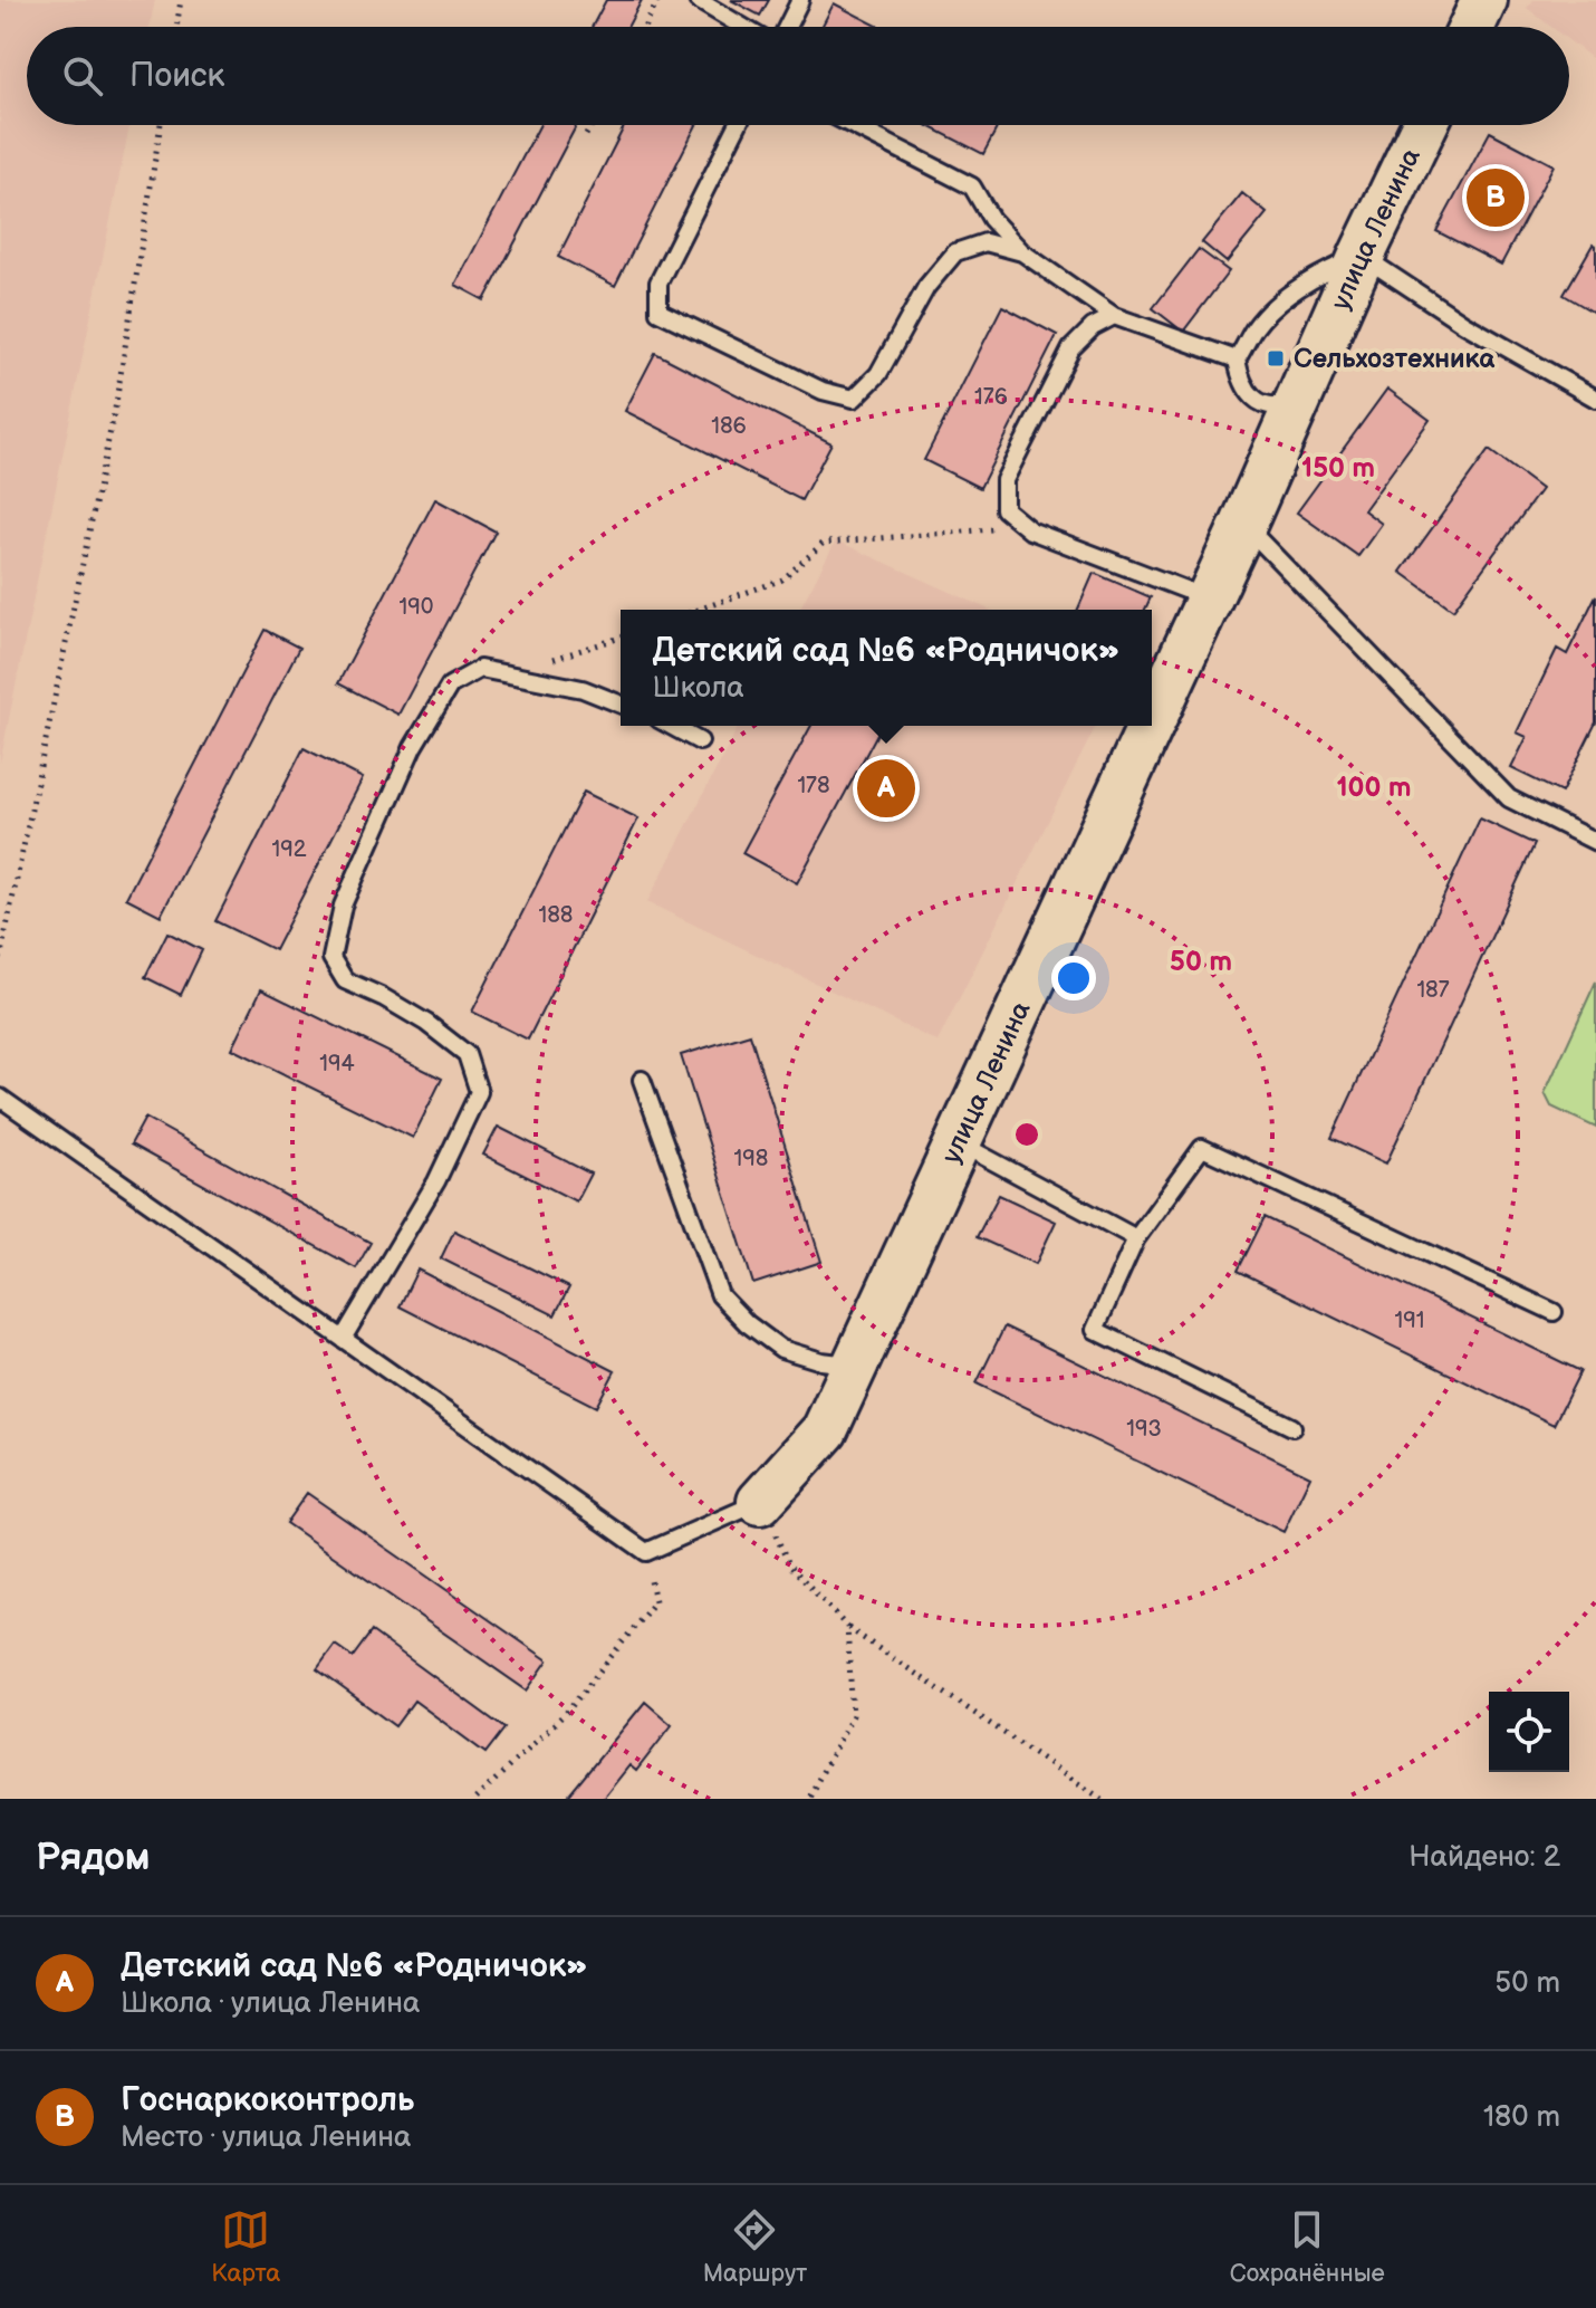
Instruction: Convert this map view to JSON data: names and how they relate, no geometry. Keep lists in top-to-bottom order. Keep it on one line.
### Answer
{"streets":{"street":["улица Ленина"]},"places":{"transit":["Сельхозтехника"]},"house_numbers":["176","186","190","178","192","188","187","194","198","191","193"],"page":{"search":"Поиск","pins":["B","A"],"popup":["Детский сад №6 «Родничок»","Школа"],"heading":["Рядом","Найдено: 2"],"list":[{"mark":"A","name":"Детский сад №6 «Родничок»","note":"Школа · улица Ленина","value":"50 m"},{"mark":"B","name":"Госнаркоконтроль","note":"Место · улица Ленина","value":"180 m"}],"nav":["Карта","Маршрут","Сохранённые"]},"rings":["150 m","100 m","50 m"]}
